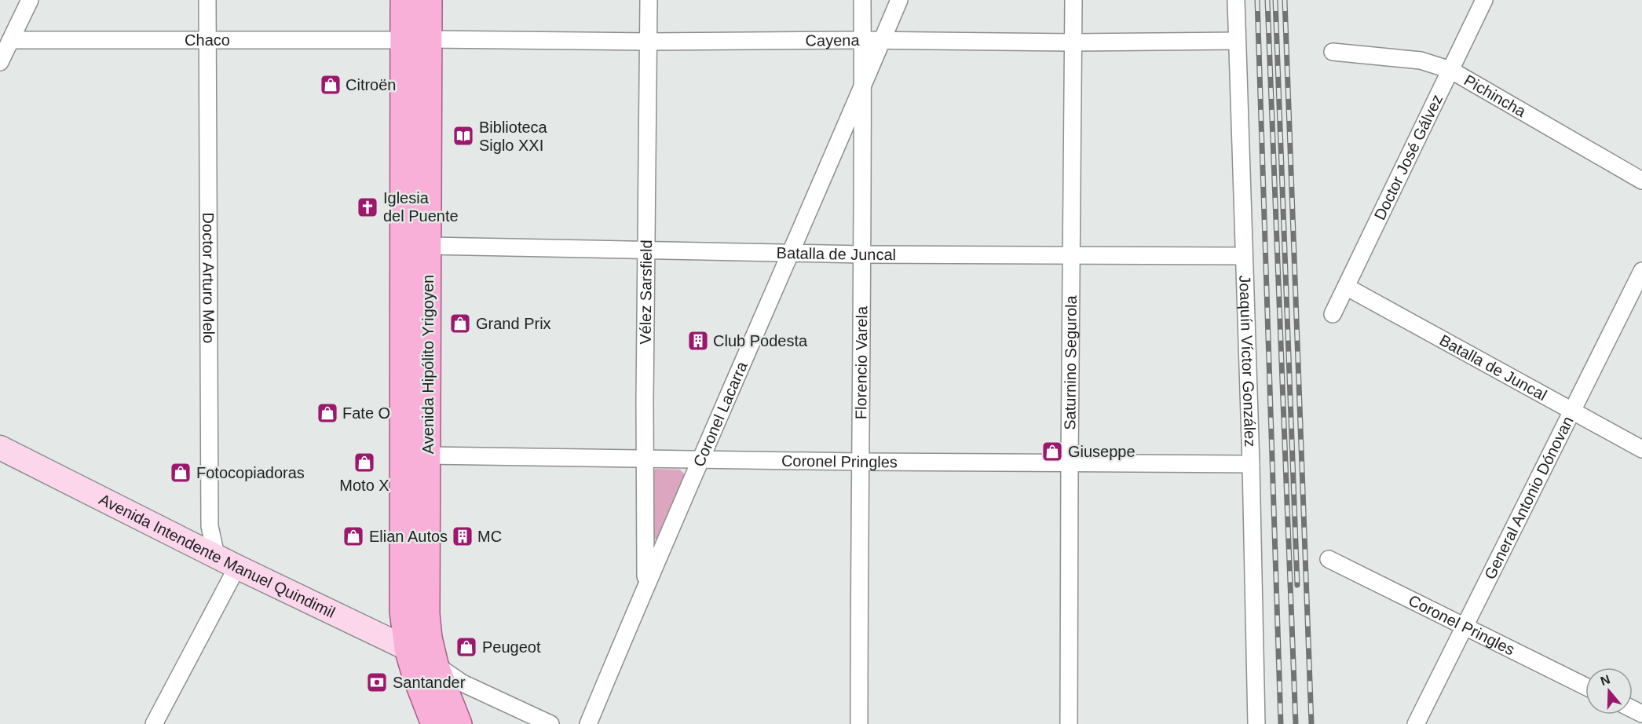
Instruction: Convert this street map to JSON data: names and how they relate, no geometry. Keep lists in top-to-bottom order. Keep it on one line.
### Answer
{"streets":{"main road":["Avenida Hipólito Yrigoyen"],"street":["Chaco","Cayena","Pichincha","Doctor José Gálvez","Batalla de Juncal","Doctor Arturo Melo","Vélez Sarsfield","Florencio Varela","Saturnino Segurola","Joaquín Víctor González","Coronel Lacarra","Coronel Pringles","General Antonio Dónovan","Avenida Intendente Manuel Quindimil"]},"crossings":[["Chaco","Cayena"],["Chaco","Doctor Arturo Melo"],["Chaco","Avenida Hipólito Yrigoyen"],["Cayena","Vélez Sarsfield"],["Cayena","Florencio Varela"],["Cayena","Saturnino Segurola"],["Cayena","Joaquín Víctor González"],["Cayena","Avenida Hipólito Yrigoyen"],["Cayena","Coronel Lacarra"],["Pichincha","Doctor José Gálvez"],["Doctor José Gálvez","Batalla de Juncal"],["Batalla de Juncal","Vélez Sarsfield"],["Batalla de Juncal","Florencio Varela"],["Batalla de Juncal","Saturnino Segurola"],["Batalla de Juncal","Joaquín Víctor González"],["Batalla de Juncal","Avenida Hipólito Yrigoyen"],["Batalla de Juncal","Coronel Lacarra"],["Batalla de Juncal","General Antonio Dónovan"],["Doctor Arturo Melo","Avenida Intendente Manuel Quindimil"],["Vélez Sarsfield","Coronel Lacarra"],["Vélez Sarsfield","Coronel Pringles"],["Florencio Varela","Coronel Lacarra"],["Florencio Varela","Coronel Pringles"],["Saturnino Segurola","Coronel Pringles"],["Joaquín Víctor González","Coronel Pringles"],["Avenida Hipólito Yrigoyen","Coronel Pringles"],["Avenida Hipólito Yrigoyen","Avenida Intendente Manuel Quindimil"],["Coronel Lacarra","Coronel Pringles"],["Coronel Pringles","General Antonio Dónovan"]],"places":{"shop":["Citroën","Grand Prix","Fate O","Giuseppe","Moto X","Fotocopiadoras","Elian Autos","Peugeot"],"library":["Biblioteca Siglo XXI"],"church":["Iglesia del Puente"],"building":["Club Podesta","MC"],"bank":["Santander"]},"north":"top"}
